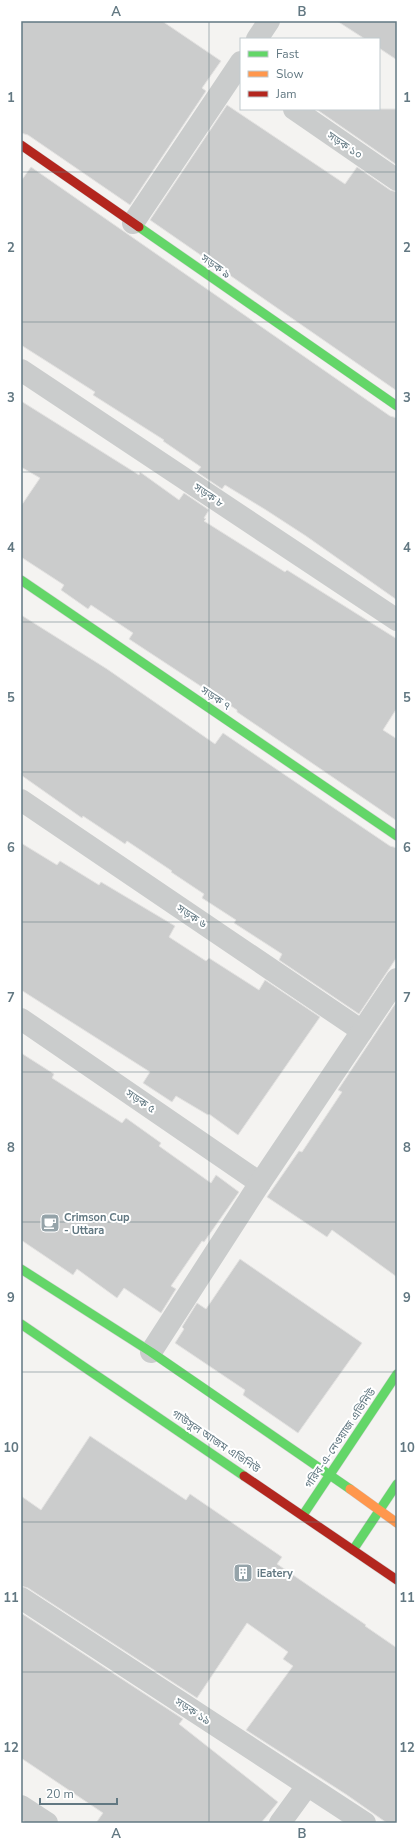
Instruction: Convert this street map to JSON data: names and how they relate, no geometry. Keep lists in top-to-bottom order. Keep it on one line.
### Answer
{"streets":{"street":["সড়ক ১০","সড়ক ৯","সড়ক ৮","সড়ক ৭","সড়ক ৬","সড়ক ৫","গরিব-এ-নেওয়াজ এভিনিউ","গাউসুল আজম এভিনিউ","সড়ক ১৯"]},"crossings":[["গরিব-এ-নেওয়াজ এভিনিউ","গাউসুল আজম এভিনিউ"]],"places":{"cafe":["Crimson Cup - Uttara"],"building":["iEatery"]},"legend":["Fast","Slow","Jam"],"scale_bar":"20 m","grid":{"columns":["A","B"],"rows":["1","2","3","4","5","6","7","8","9","10","11","12"]}}
